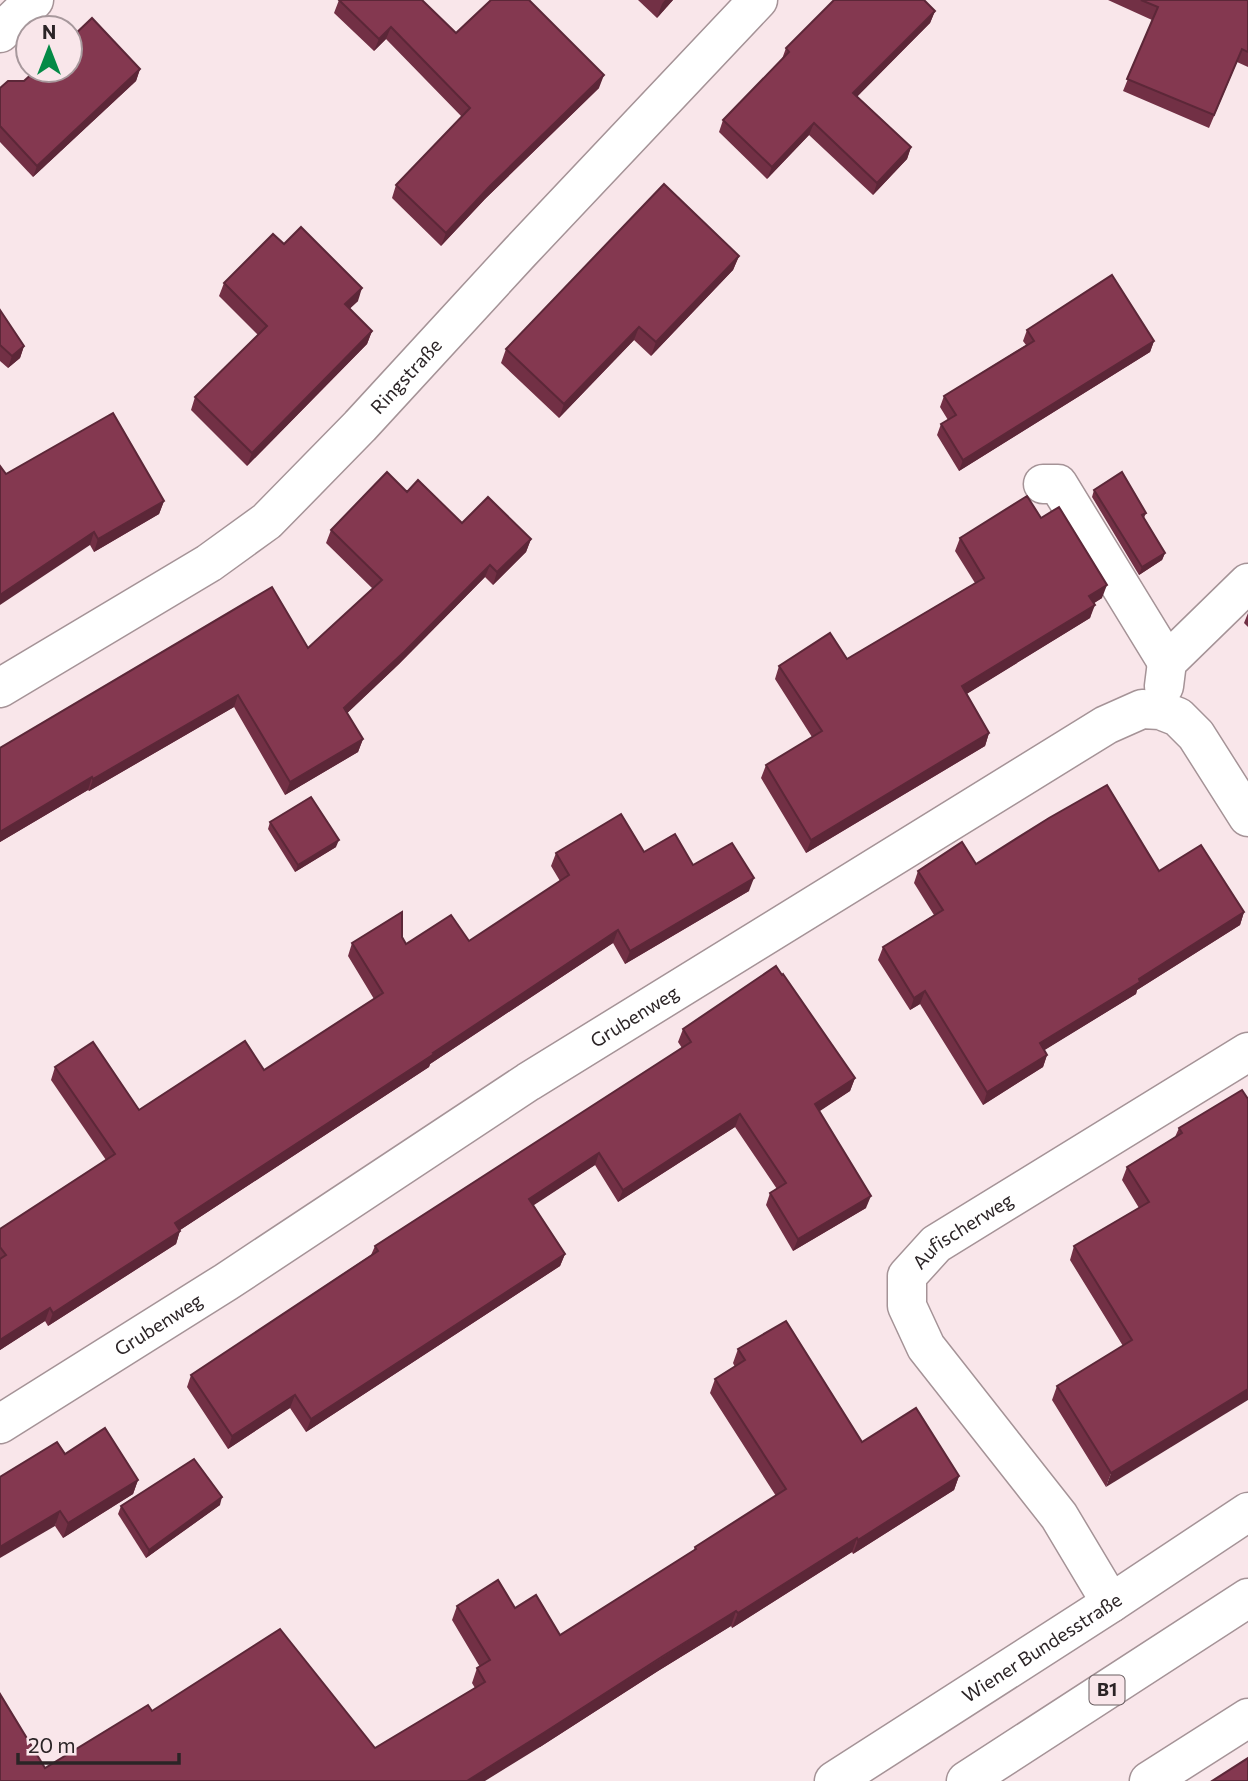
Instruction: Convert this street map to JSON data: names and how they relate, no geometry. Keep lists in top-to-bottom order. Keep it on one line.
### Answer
{"streets":{"street":["Ringstraße","Grubenweg","Aufischerweg","Wiener Bundesstraße","B1"]},"crossings":[["Aufischerweg","Wiener Bundesstraße"]],"scale_bar":"20 m","north":"top"}
